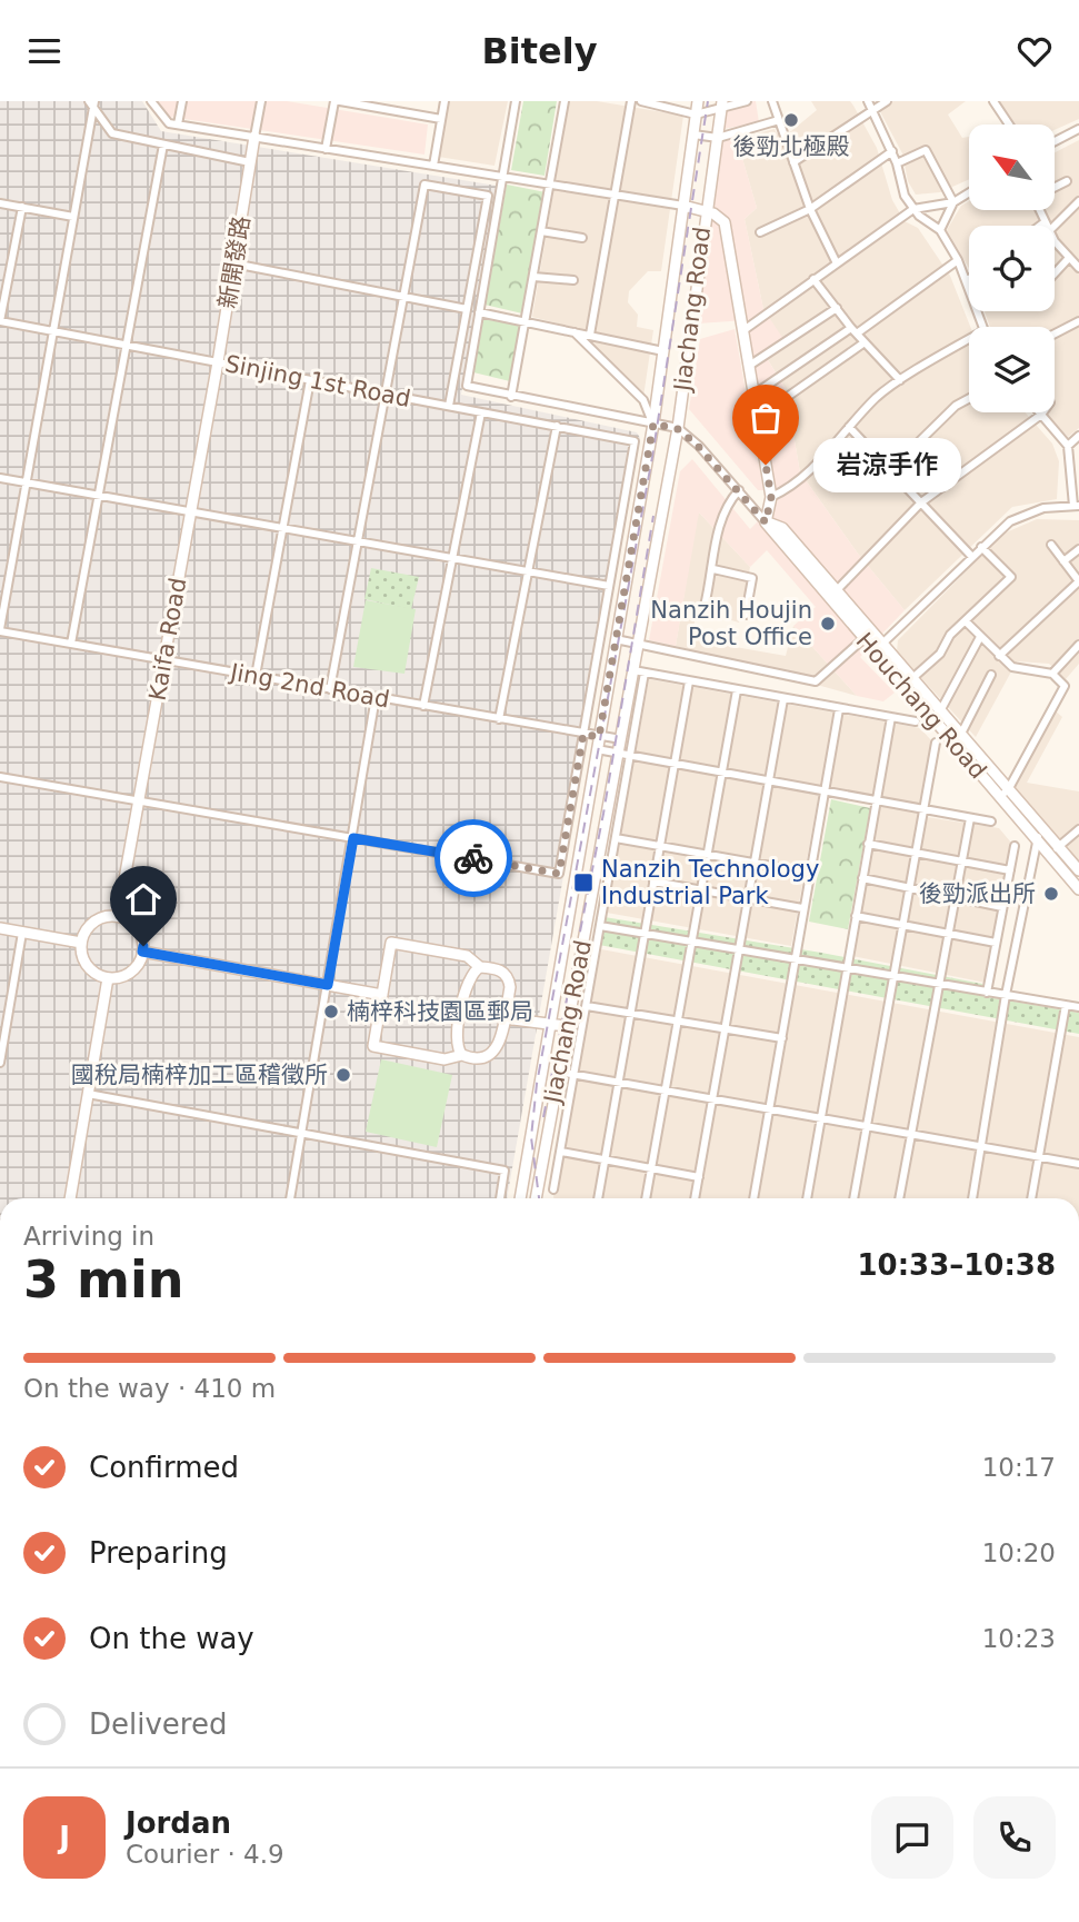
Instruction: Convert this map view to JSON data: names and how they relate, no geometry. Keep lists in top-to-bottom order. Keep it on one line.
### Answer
{"streets":{"street":["新開發路","Jiachang Road","Sinjing 1st Road","Kaifa Road","Jing 2nd Road","Houchang Road"]},"crossings":[["新開發路","Sinjing 1st Road"],["新開發路","Kaifa Road"],["Jiachang Road","Jing 2nd Road"],["Sinjing 1st Road","Kaifa Road"],["Kaifa Road","Jing 2nd Road"]],"places":{"other":["後勁北極殿","岩涼手作","Nanzih Houjin Post Office","後勁派出所","楠梓科技園區郵局","國稅局楠梓加工區稽徵所"],"transit":["Nanzih Technology Industrial Park"]},"north":"top left","page":{"header":"Bitely","bubble":"岩涼手作","heading":["3 min","Arriving in","10:33–10:38"],"panel":["Jordan","Courier · 4.9"],"bar":"On the way · 410 m","list":[["Confirmed","10:17"],["Preparing","10:20"],["On the way","10:23"],"Delivered"],"round":"J"}}
